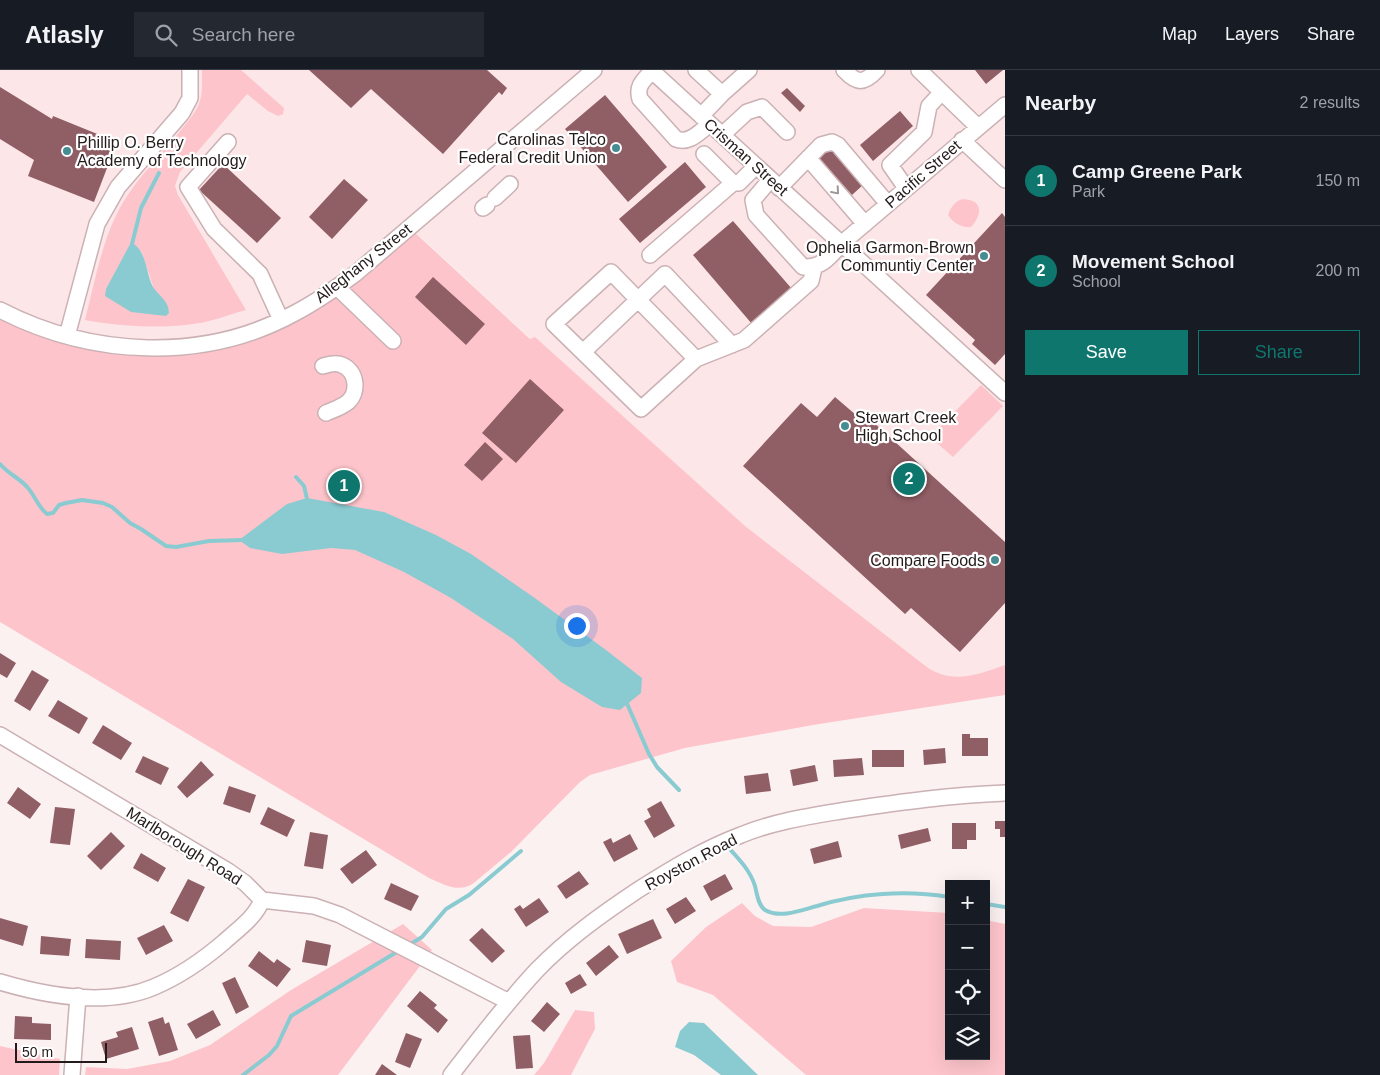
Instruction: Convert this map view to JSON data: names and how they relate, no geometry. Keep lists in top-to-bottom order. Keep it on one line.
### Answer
{"streets":{"street":["Crisman Street","Pacific Street","Alleghany Street","Marlborough Road","Royston Road"]},"crossings":[["Crisman Street","Pacific Street"]],"places":["Carolinas Telco Federal Credit Union","Phillip O. Berry Academy of Technology","Ophelia Garmon-Brown Communtiy Center","Stewart Creek High School","Compare Foods"],"scale_bar":"50 m","page":{"header":"Atlasly","search":"Search here","nav":["Map","Layers","Share"],"heading":["Nearby","2 results"],"list":[{"mark":"1","name":"Camp Greene Park","note":"Park","value":"150 m"},{"mark":"2","name":"Movement School","note":"School","value":"200 m"}],"buttons":["Save","Share"],"pins":["2","1"],"map_buttons":["+","−"],"scale":"50 m"}}
